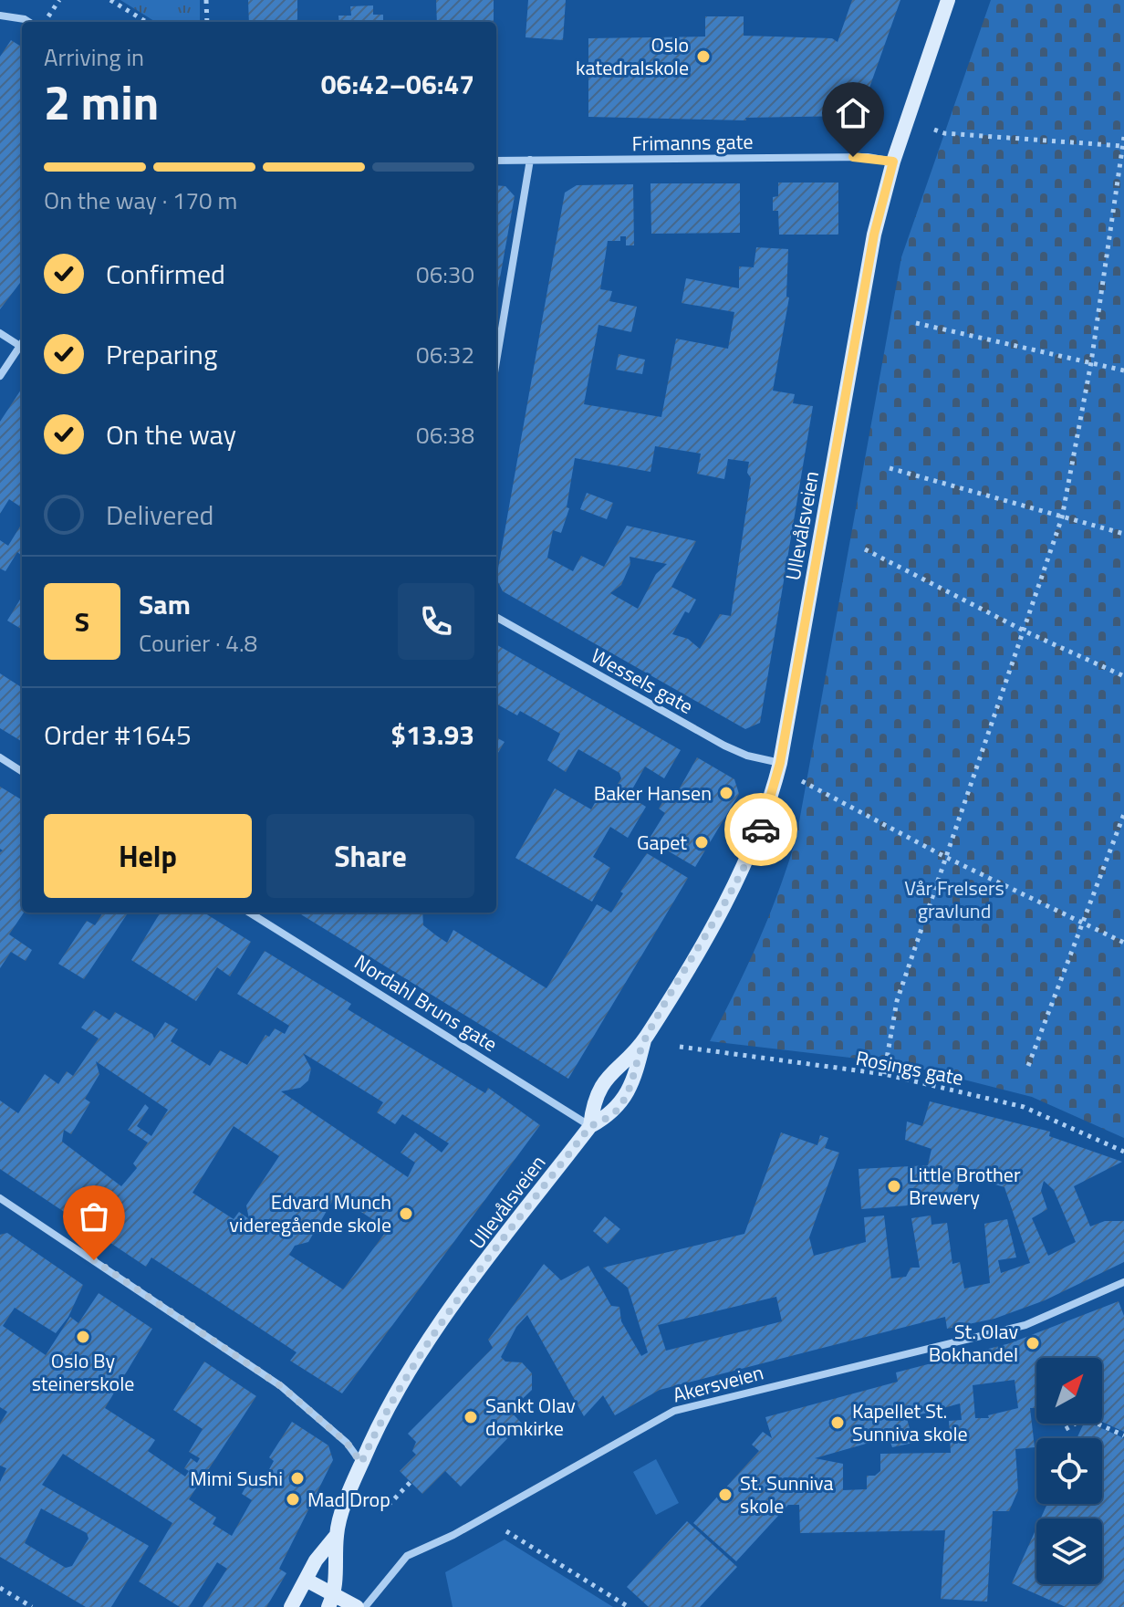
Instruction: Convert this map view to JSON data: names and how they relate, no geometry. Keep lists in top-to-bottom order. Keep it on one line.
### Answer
{"streets":{"main road":["Ullevålsveien"],"street":["Frimanns gate","Wessels gate","Nordahl Bruns gate","Akersveien"],"path":["Rosings gate"]},"crossings":[["Frimanns gate","Ullevålsveien"],["Ullevålsveien","Wessels gate"],["Ullevålsveien","Nordahl Bruns gate"]],"parks":["Vår Frelsers gravlund"],"places":["Oslo katedralskole","Baker Hansen","Gapet","Little Brother Brewery","Edvard Munch videregående skole","Oslo By steinerskole","St. Olav Bokhandel","Sankt Olav domkirke","Kapellet St. Sunniva skole","Mimi Sushi","St. Sunniva skole","Mad Drop"],"north":"top right","page":{"heading":["2 min","Arriving in","06:42–06:47"],"panel":["Sam","Courier · 4.8","Order #1645","$13.93"],"bar":"On the way · 170 m","list":[["Confirmed","06:30"],["Preparing","06:32"],["On the way","06:38"],"Delivered"],"round":"S","buttons":["Help","Share"]}}
